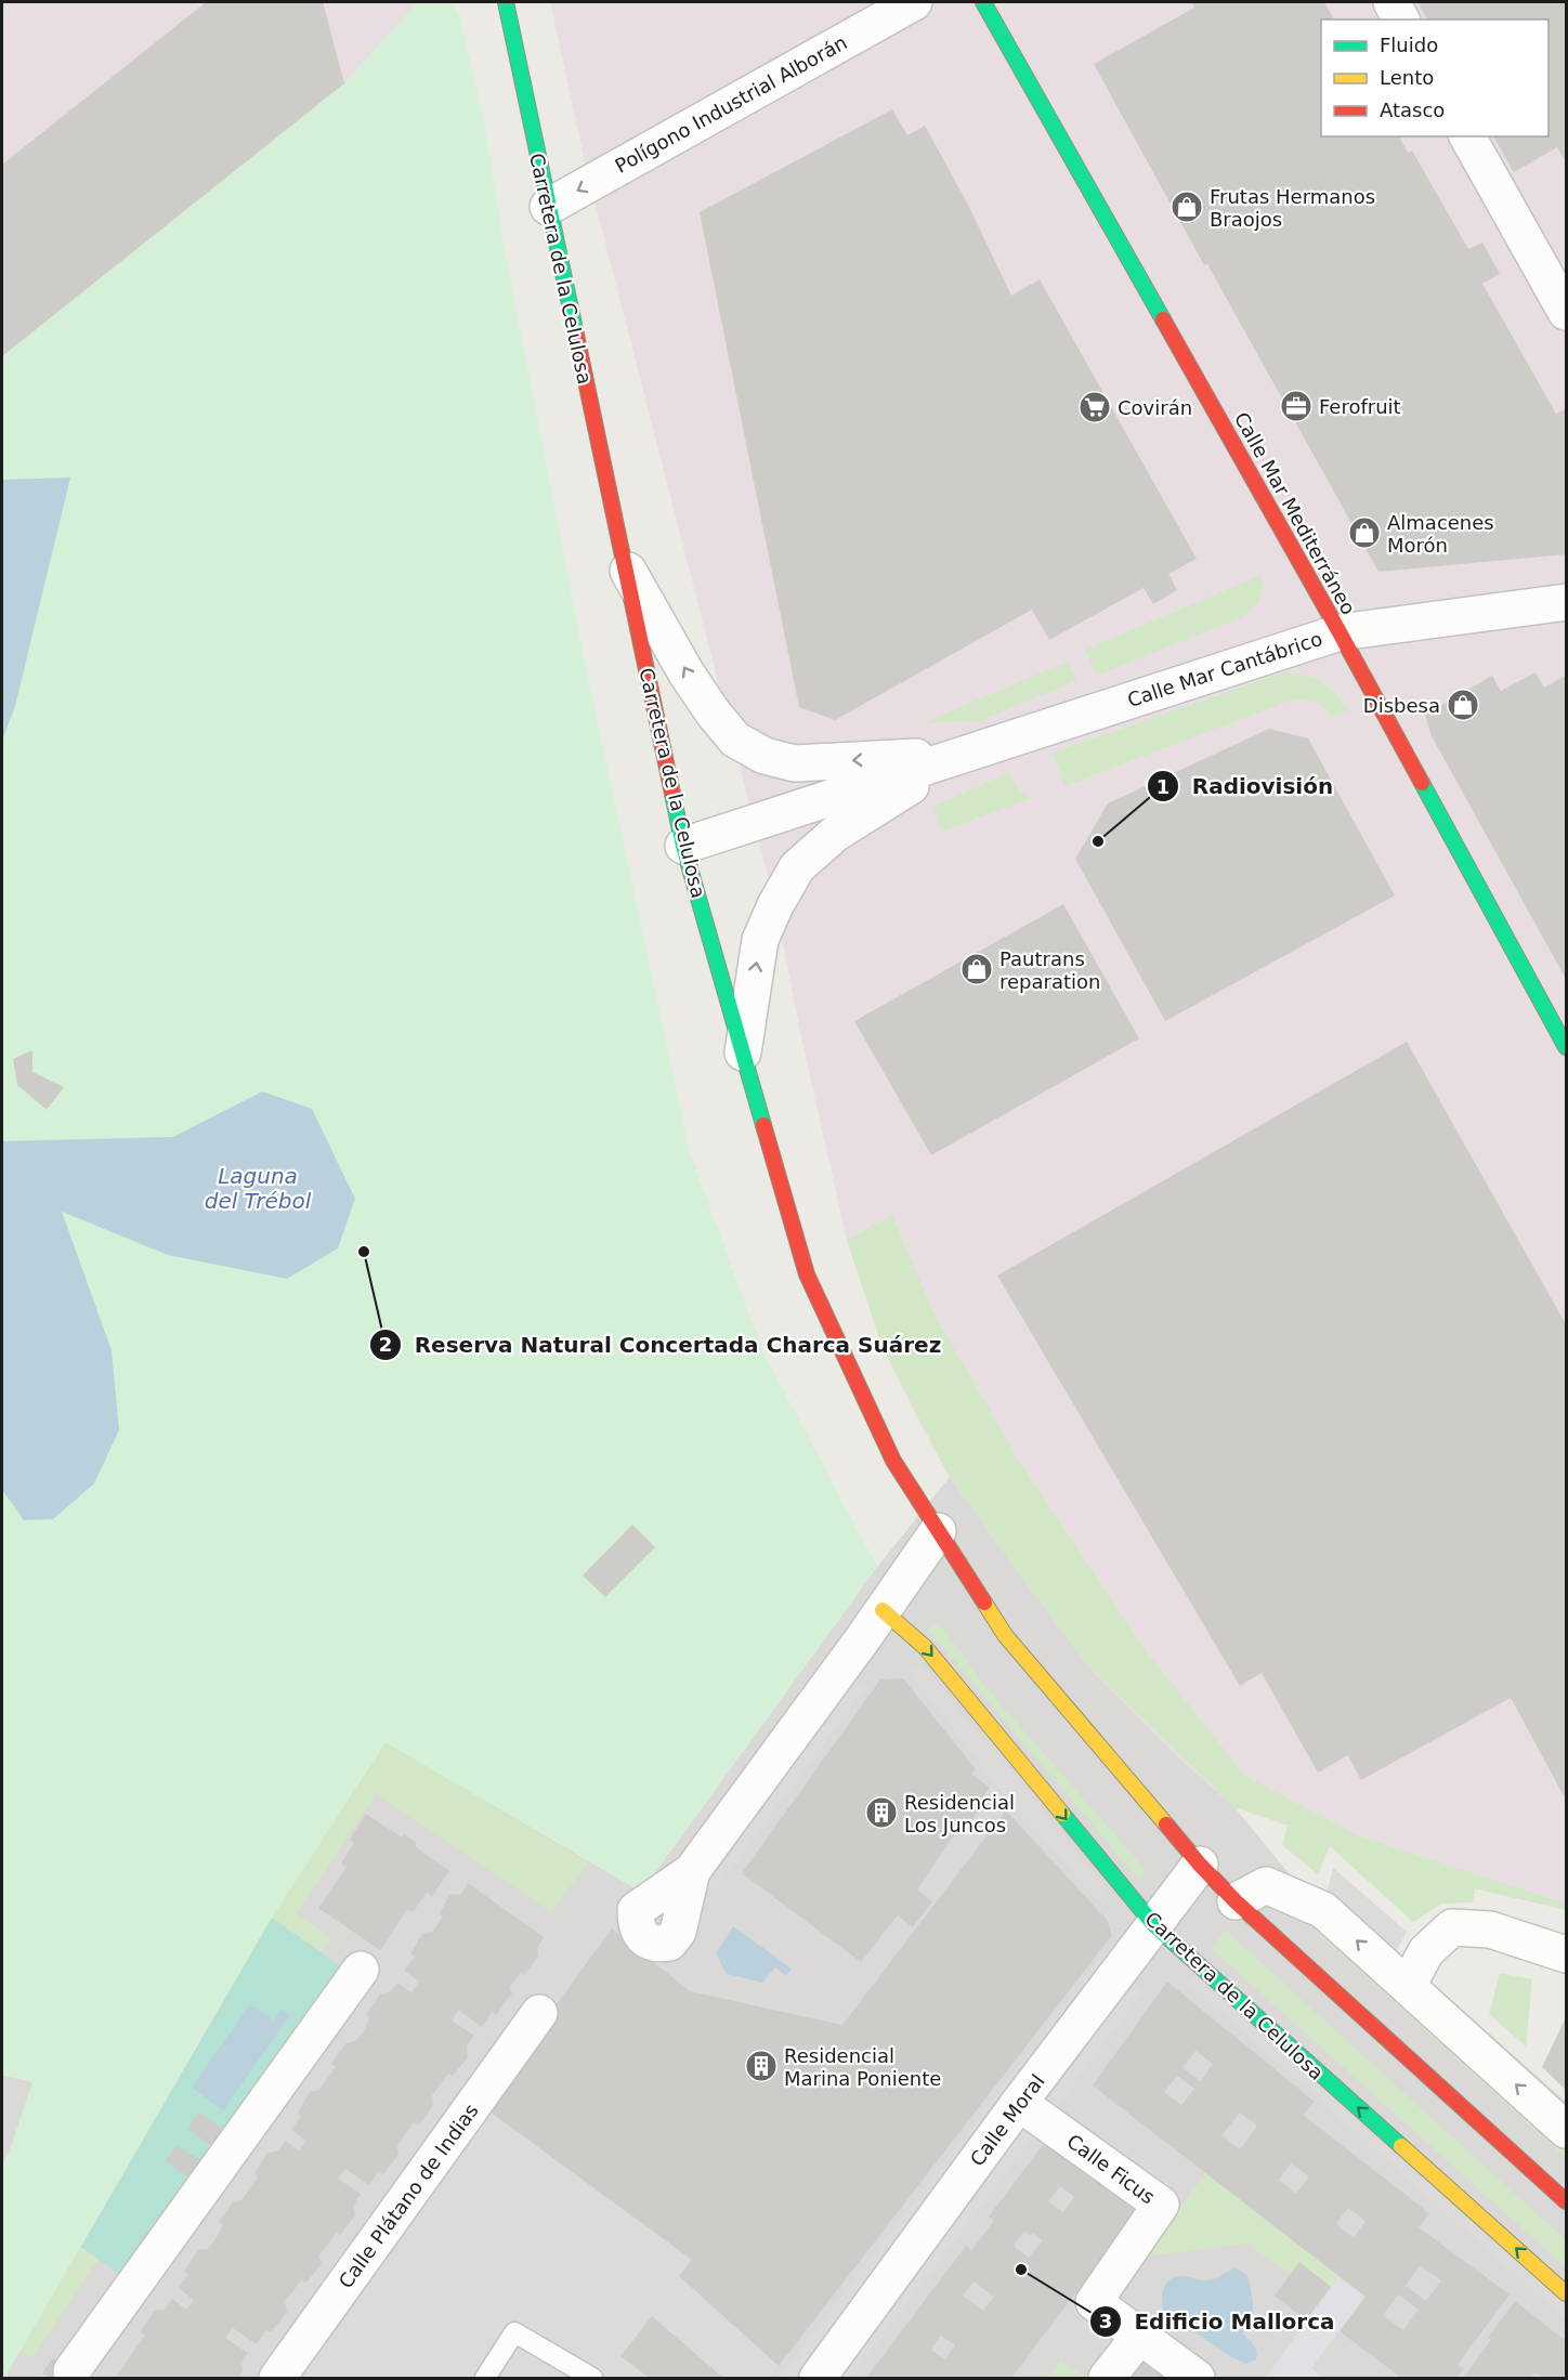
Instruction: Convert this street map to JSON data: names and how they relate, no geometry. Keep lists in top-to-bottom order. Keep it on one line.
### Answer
{"streets":{"main road":["Carretera de la Celulosa","Calle Mar Mediterráneo"],"street":["Polígono Industrial Alborán","Calle Mar Cantábrico","Calle Moral","Calle Ficus","Calle Plátano de Indias"]},"crossings":[["Polígono Industrial Alborán","Carretera de la Celulosa"],["Carretera de la Celulosa","Calle Mar Cantábrico"],["Carretera de la Celulosa","Calle Moral"],["Calle Mar Mediterráneo","Calle Mar Cantábrico"],["Calle Moral","Calle Ficus"]],"one_way":["Polígono Industrial Alborán"],"water":["Laguna del Trébol"],"places":{"shop":["Frutas Hermanos Braojos","Almacenes Morón","Disbesa","Pautrans reparation"],"office":["Ferofruit"],"supermarket":["Covirán"],"other":["Radiovisión","Reserva Natural Concertada Charca Suárez","Edificio Mallorca"],"building":["Residencial Los Juncos","Residencial Marina Poniente"]},"legend":["Fluido","Lento","Atasco"]}
